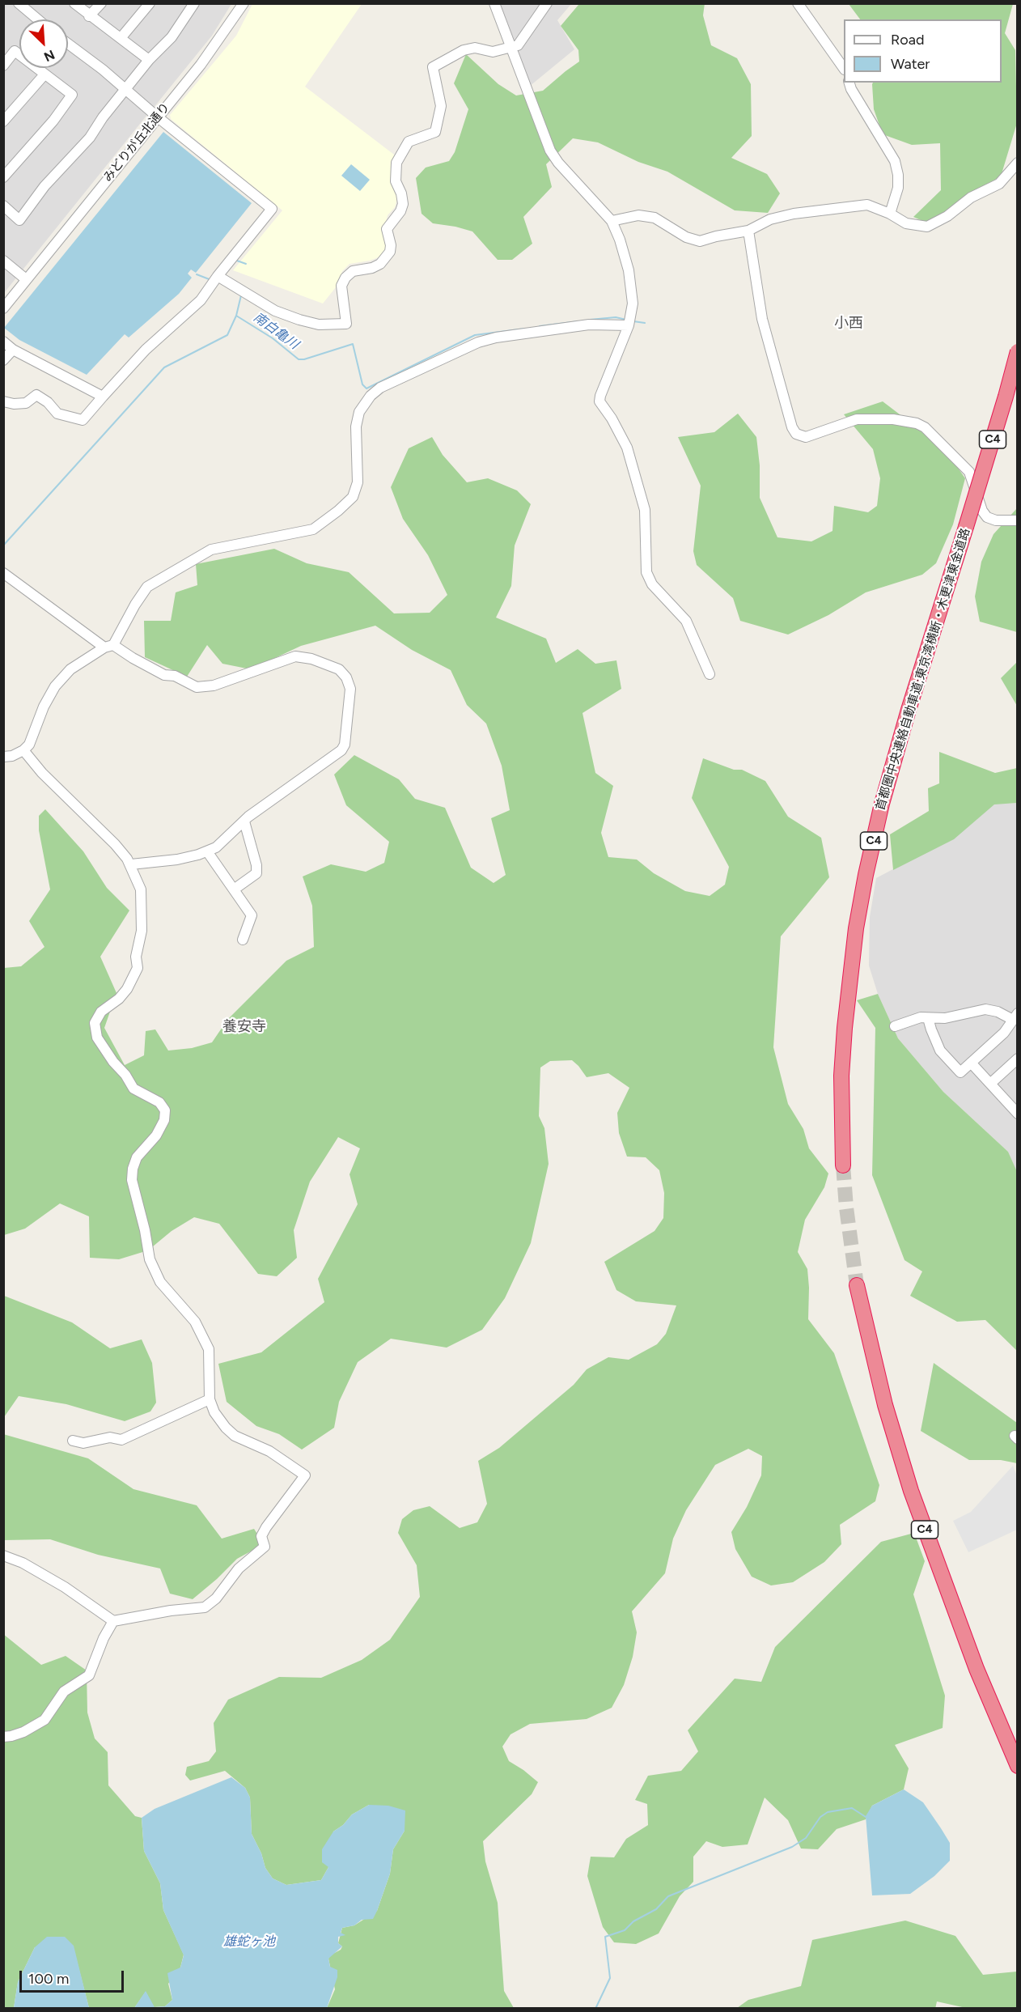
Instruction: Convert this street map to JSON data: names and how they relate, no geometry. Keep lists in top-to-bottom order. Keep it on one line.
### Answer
{"streets":{"highway":["C4","首都圏中央連絡自動車道;東京湾横断・木更津東金道路"],"street":["みどりが丘北通り"]},"districts":["小西","養安寺"],"water":["南白亀川","雄蛇ヶ池"],"legend":["Road","Water"],"scale_bar":"100 m","north":"bottom right"}
